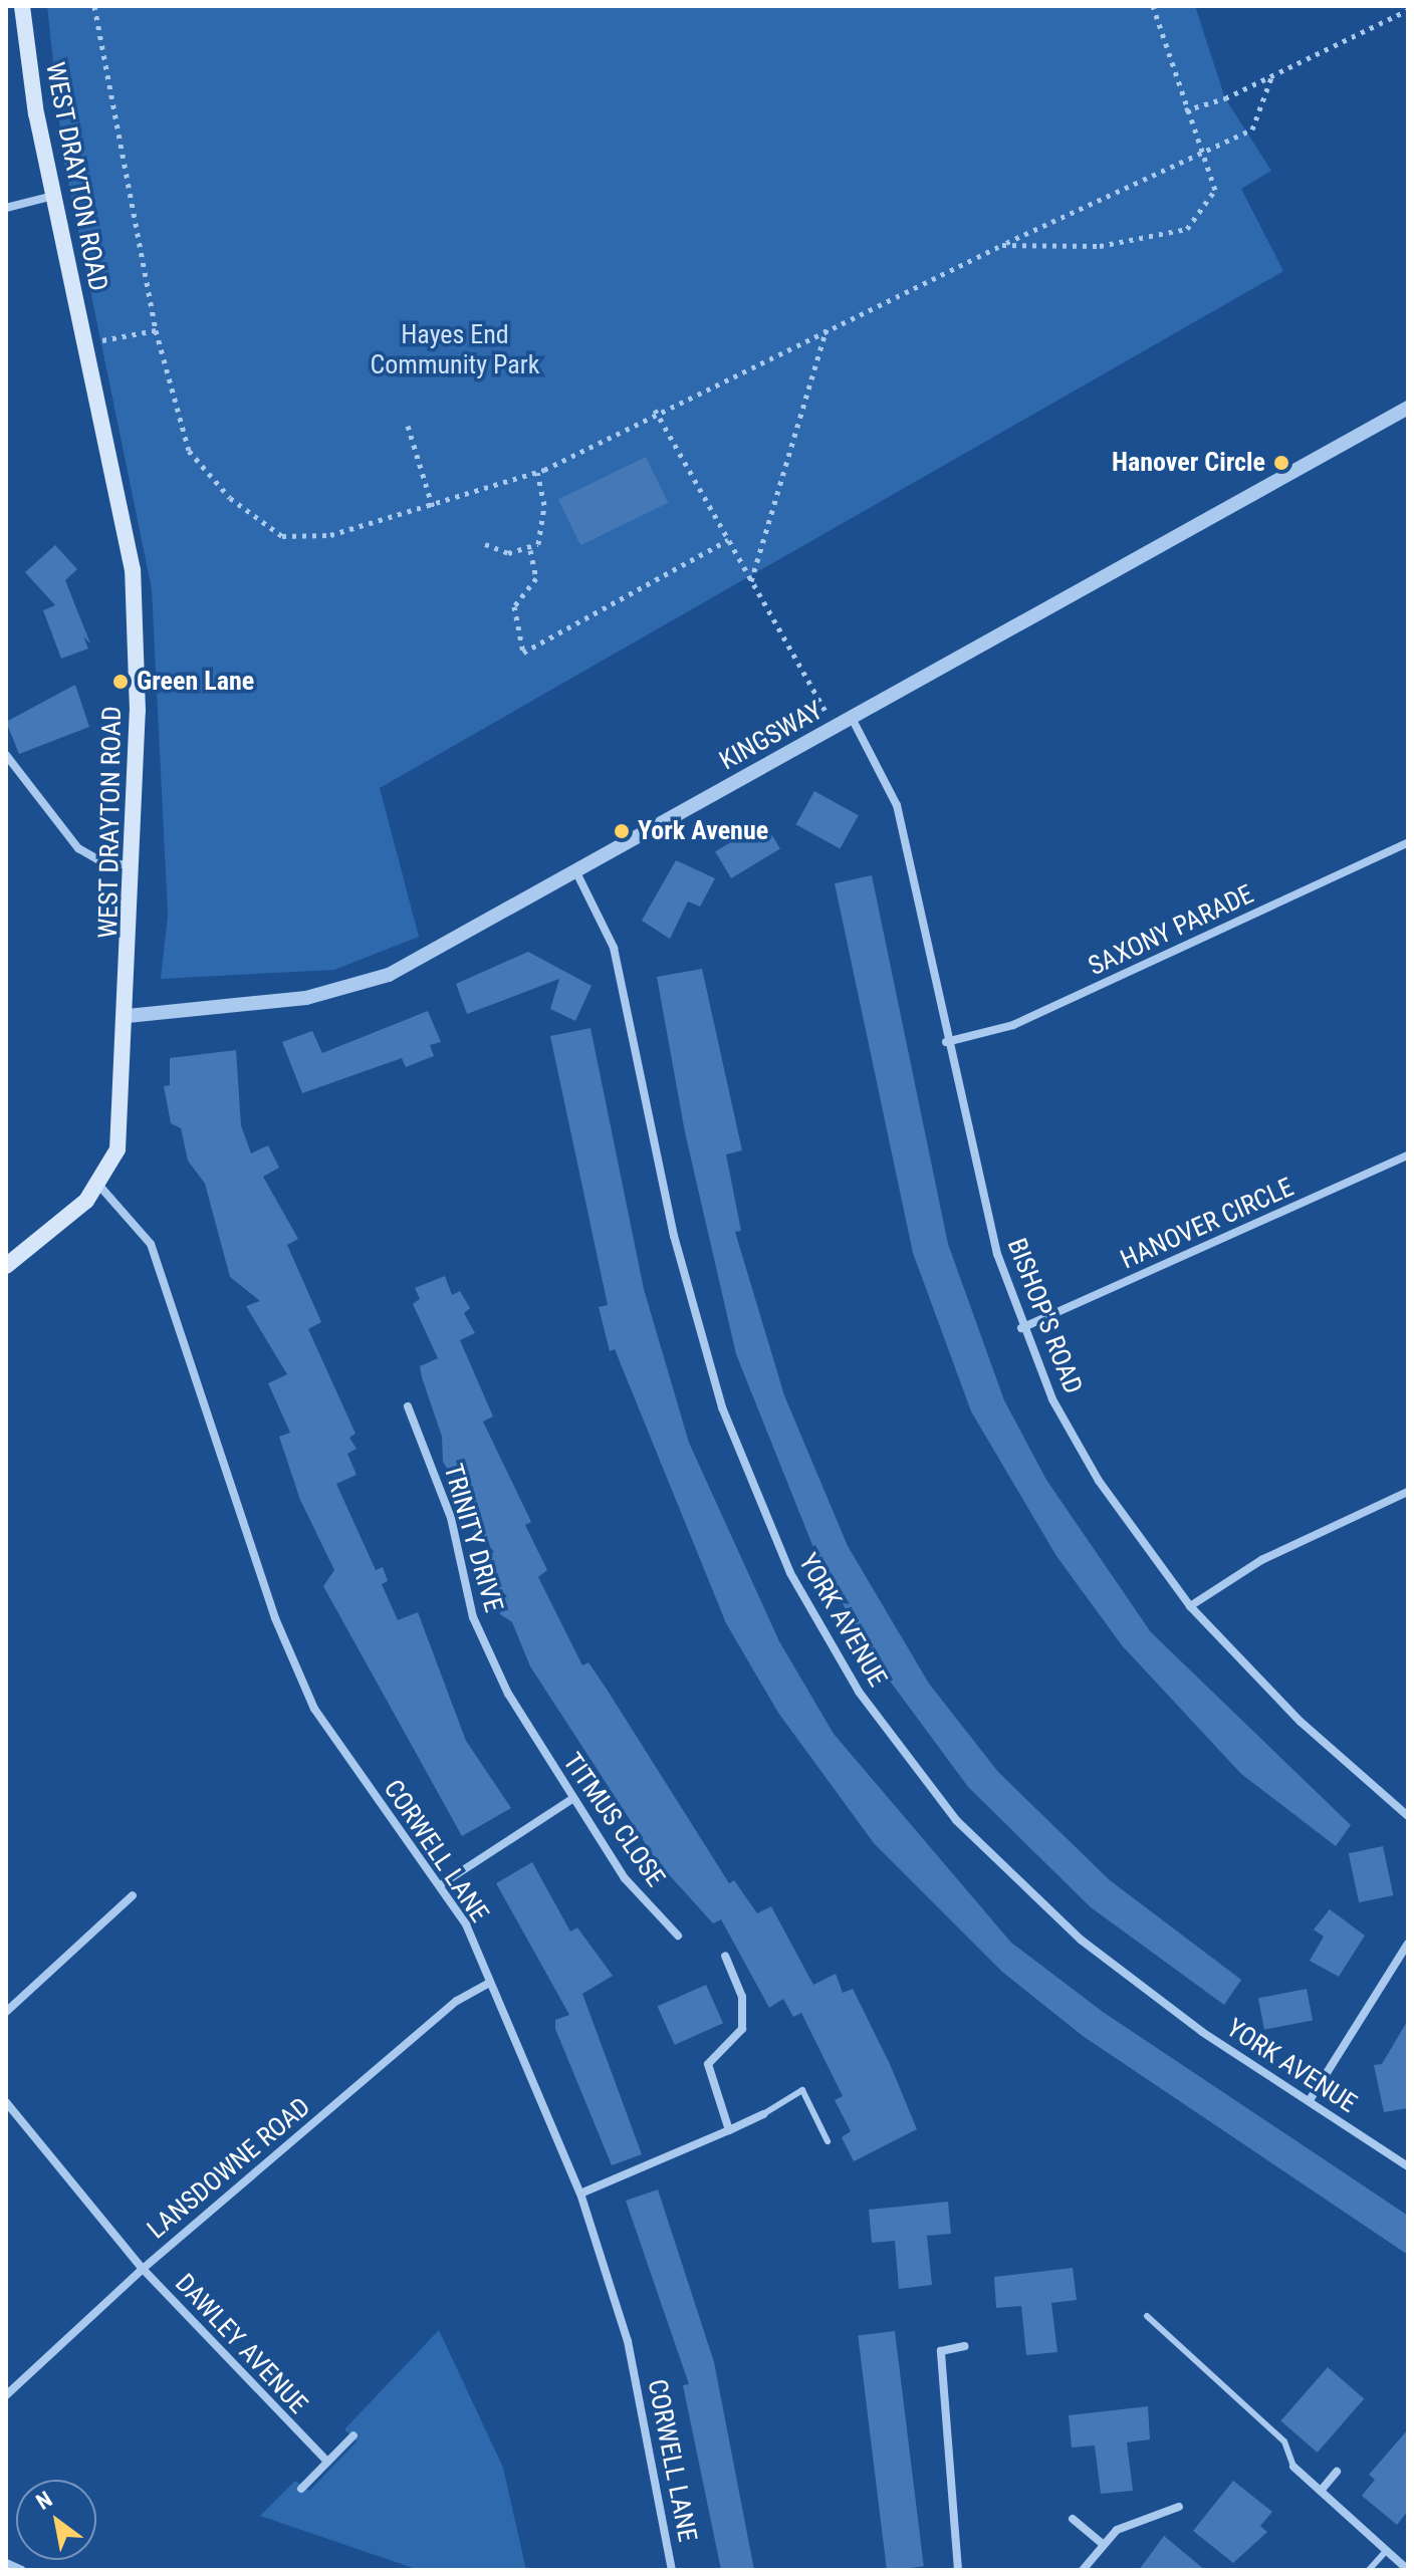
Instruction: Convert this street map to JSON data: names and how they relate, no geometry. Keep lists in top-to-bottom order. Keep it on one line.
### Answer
{"streets":{"main road":["WEST DRAYTON ROAD"],"street":["KINGSWAY","SAXONY PARADE","HANOVER CIRCLE","BISHOP'S ROAD","TRINITY DRIVE","YORK AVENUE","TITMUS CLOSE","CORWELL LANE","LANSDOWNE ROAD","DAWLEY AVENUE"]},"crossings":[["WEST DRAYTON ROAD","KINGSWAY"],["WEST DRAYTON ROAD","CORWELL LANE"],["KINGSWAY","BISHOP'S ROAD"],["KINGSWAY","YORK AVENUE"],["SAXONY PARADE","BISHOP'S ROAD"],["HANOVER CIRCLE","BISHOP'S ROAD"],["TRINITY DRIVE","TITMUS CLOSE"],["CORWELL LANE","LANSDOWNE ROAD"],["LANSDOWNE ROAD","DAWLEY AVENUE"]],"parks":["Hayes End Community Park"],"places":["Hanover Circle","Green Lane","York Avenue"],"north":"top left"}
